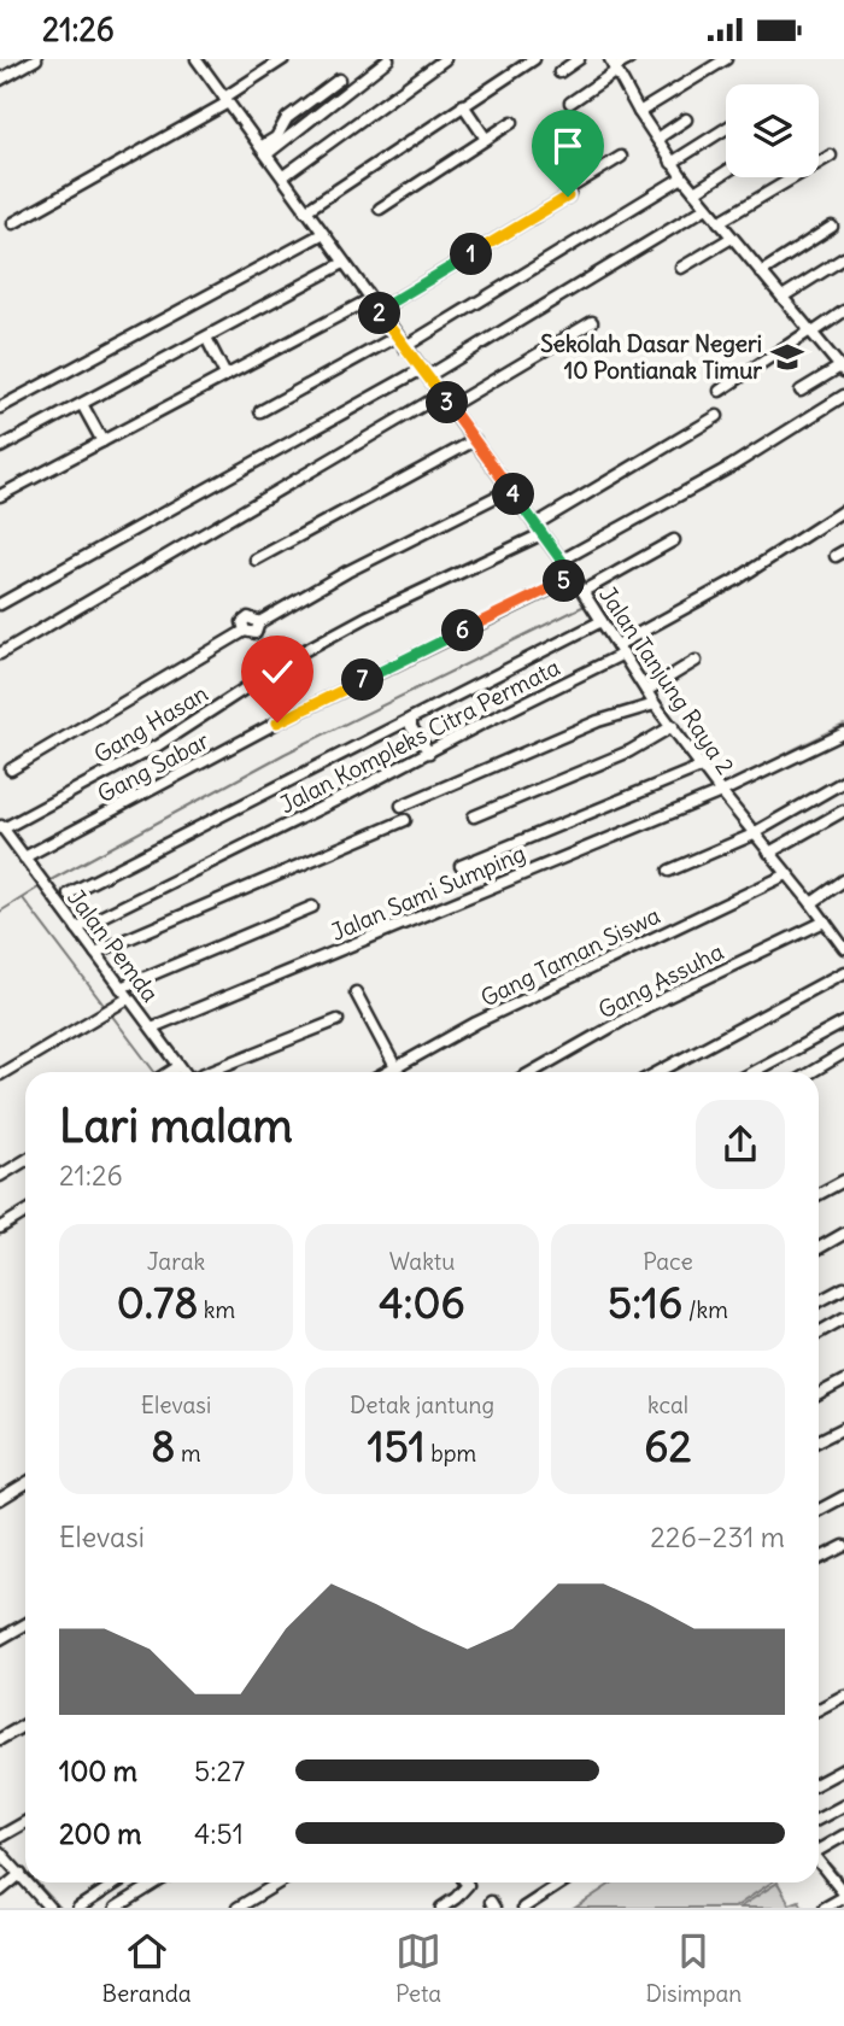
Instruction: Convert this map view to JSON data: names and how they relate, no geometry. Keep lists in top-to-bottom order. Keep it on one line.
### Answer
{"streets":{"street":["Jalan Tanjung Raya 2","Gang Hasan","Jalan Kompleks Citra Permata","Gang Sabar","Jalan Sami Sumping","Jalan Pemda","Gang Taman Siswa","Gang Assuha"]},"crossings":[["Jalan Tanjung Raya 2","Gang Hasan"],["Jalan Tanjung Raya 2","Jalan Kompleks Citra Permata"],["Jalan Tanjung Raya 2","Gang Sabar"],["Jalan Tanjung Raya 2","Jalan Sami Sumping"],["Jalan Tanjung Raya 2","Gang Taman Siswa"],["Jalan Tanjung Raya 2","Gang Assuha"],["Gang Hasan","Jalan Pemda"],["Jalan Kompleks Citra Permata","Jalan Pemda"],["Gang Sabar","Jalan Pemda"],["Jalan Sami Sumping","Jalan Pemda"]],"places":{"school or university":["Sekolah Dasar Negeri 10 Pontianak Timur"]},"page":{"status":"21:26","pins":["1","2","3","4","5","6","7"],"heading":["Lari malam","21:26"],"stats":[["Jarak","0.78 km"],["Waktu","4:06"],["Pace","5:16 /km"],["Elevasi","8 m"],["Detak jantung","151 bpm"],["kcal","62"]],"chart":["Elevasi","226–231 m"],"list":[{"name":"100 m","note":"5:27"},{"name":"200 m","note":"4:51"}],"tabs":["Beranda","Peta","Disimpan"]}}
